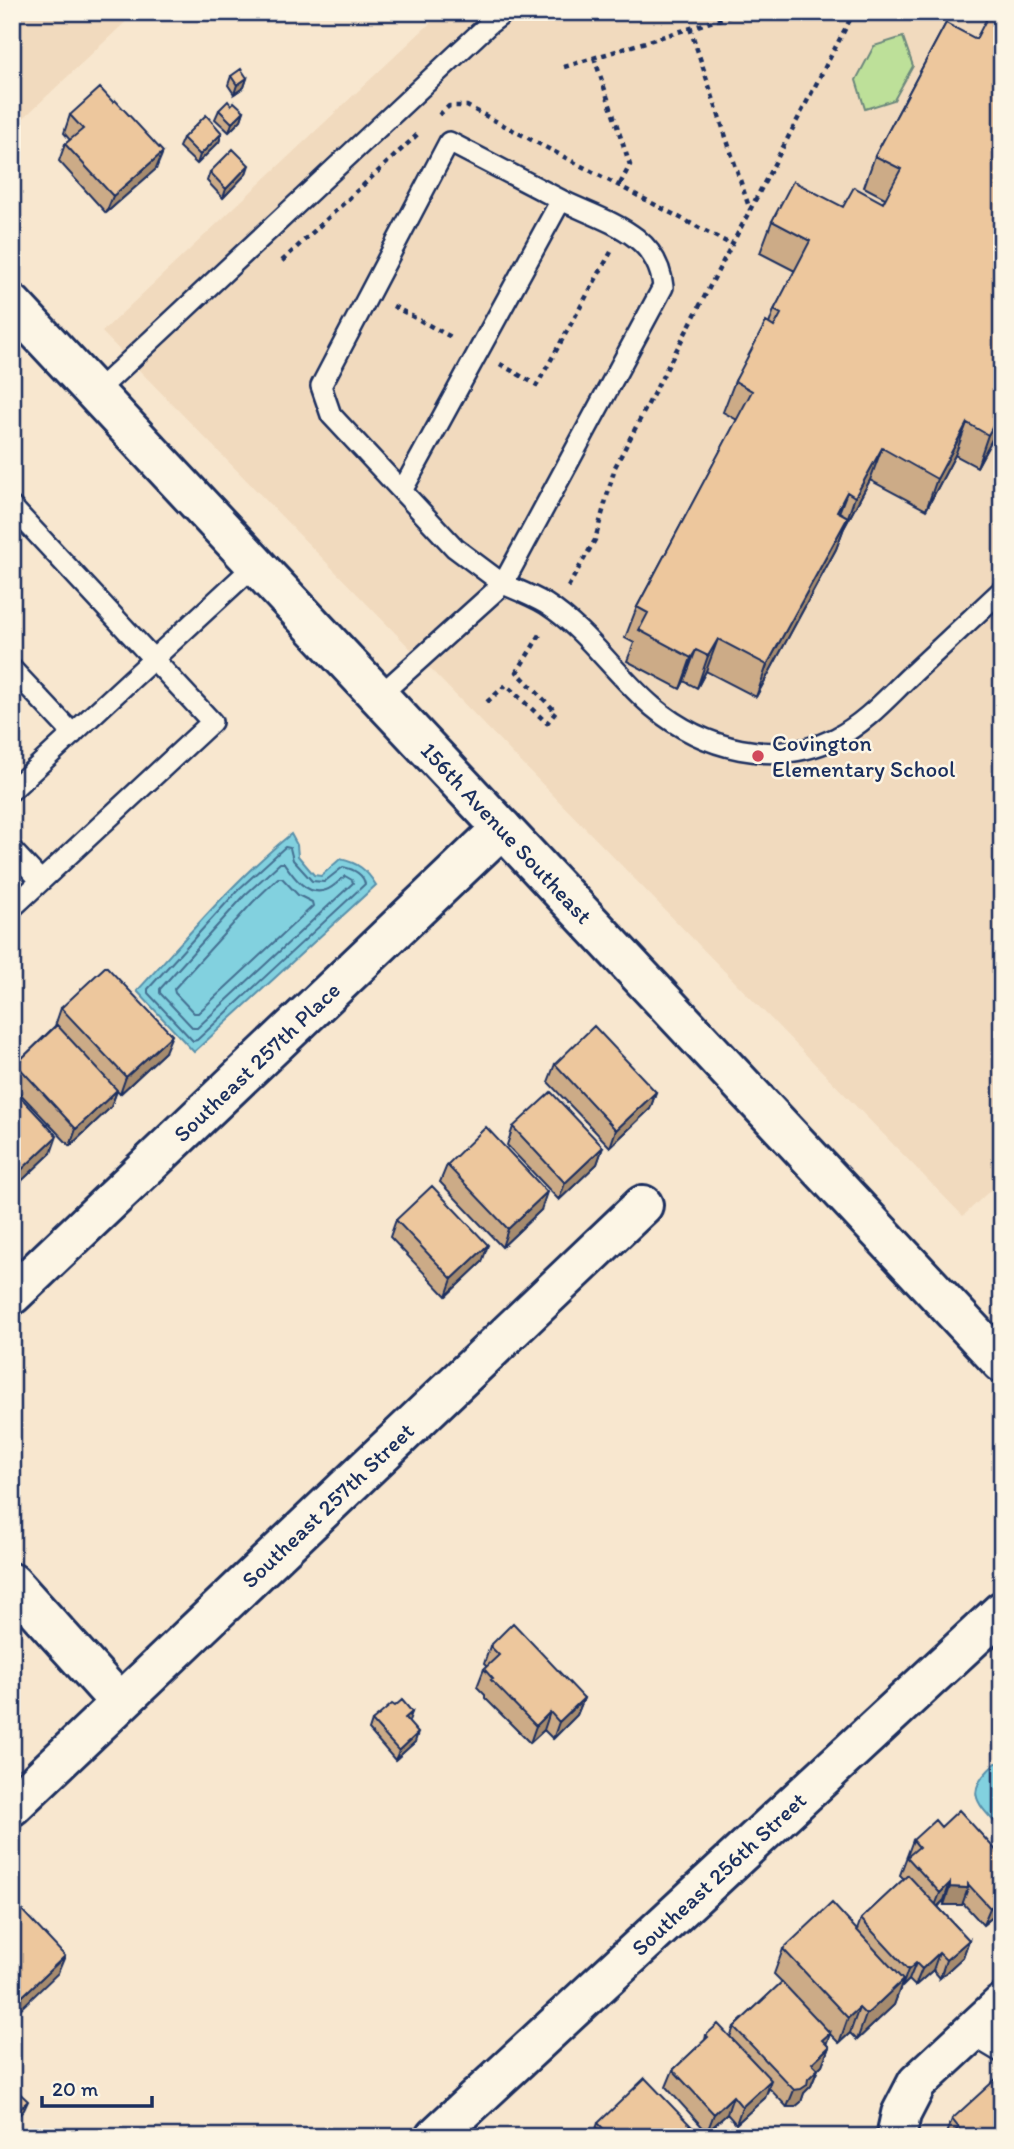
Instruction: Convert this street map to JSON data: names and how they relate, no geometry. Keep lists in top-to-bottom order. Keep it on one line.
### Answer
{"streets":{"street":["156th Avenue Southeast","Southeast 257th Place","Southeast 257th Street","Southeast 256th Street"]},"crossings":[["156th Avenue Southeast","Southeast 257th Place"]],"places":["Covington Elementary School"],"scale_bar":"20 m"}
